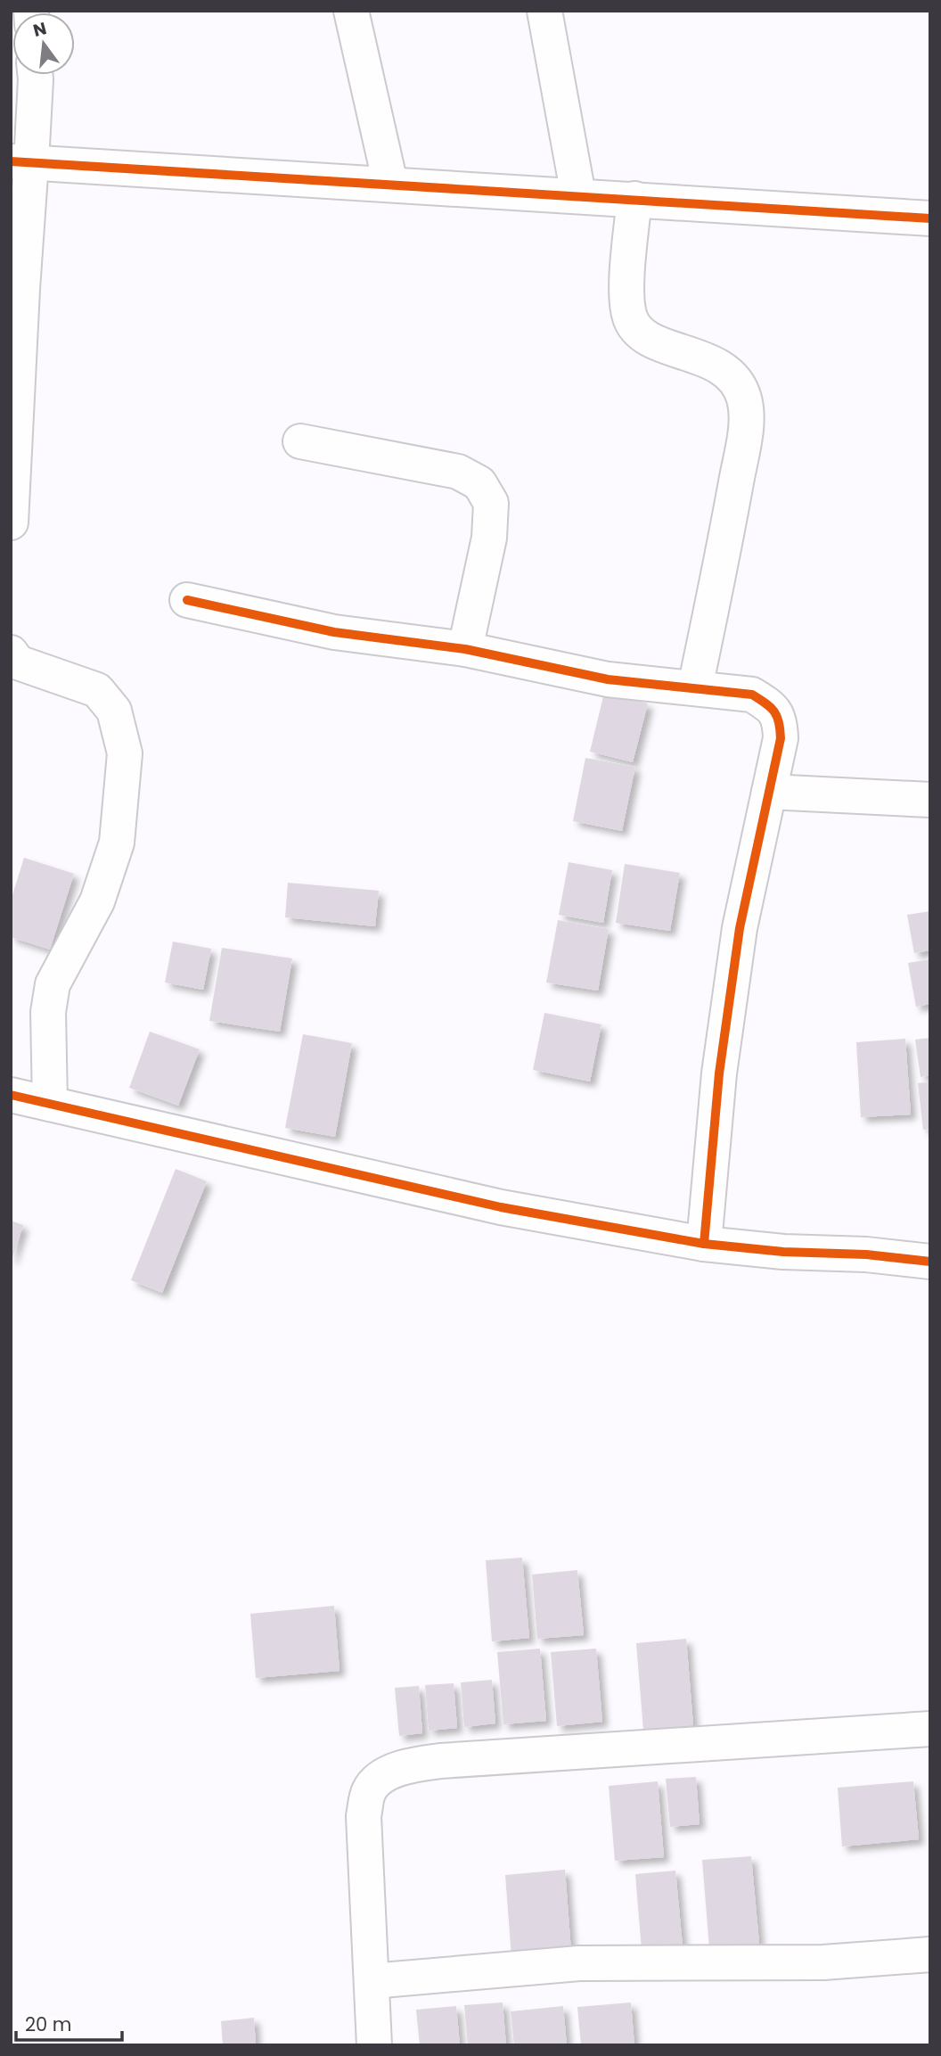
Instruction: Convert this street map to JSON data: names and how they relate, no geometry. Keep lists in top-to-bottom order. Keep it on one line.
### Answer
{"scale_bar":"20 m","north":"top"}
